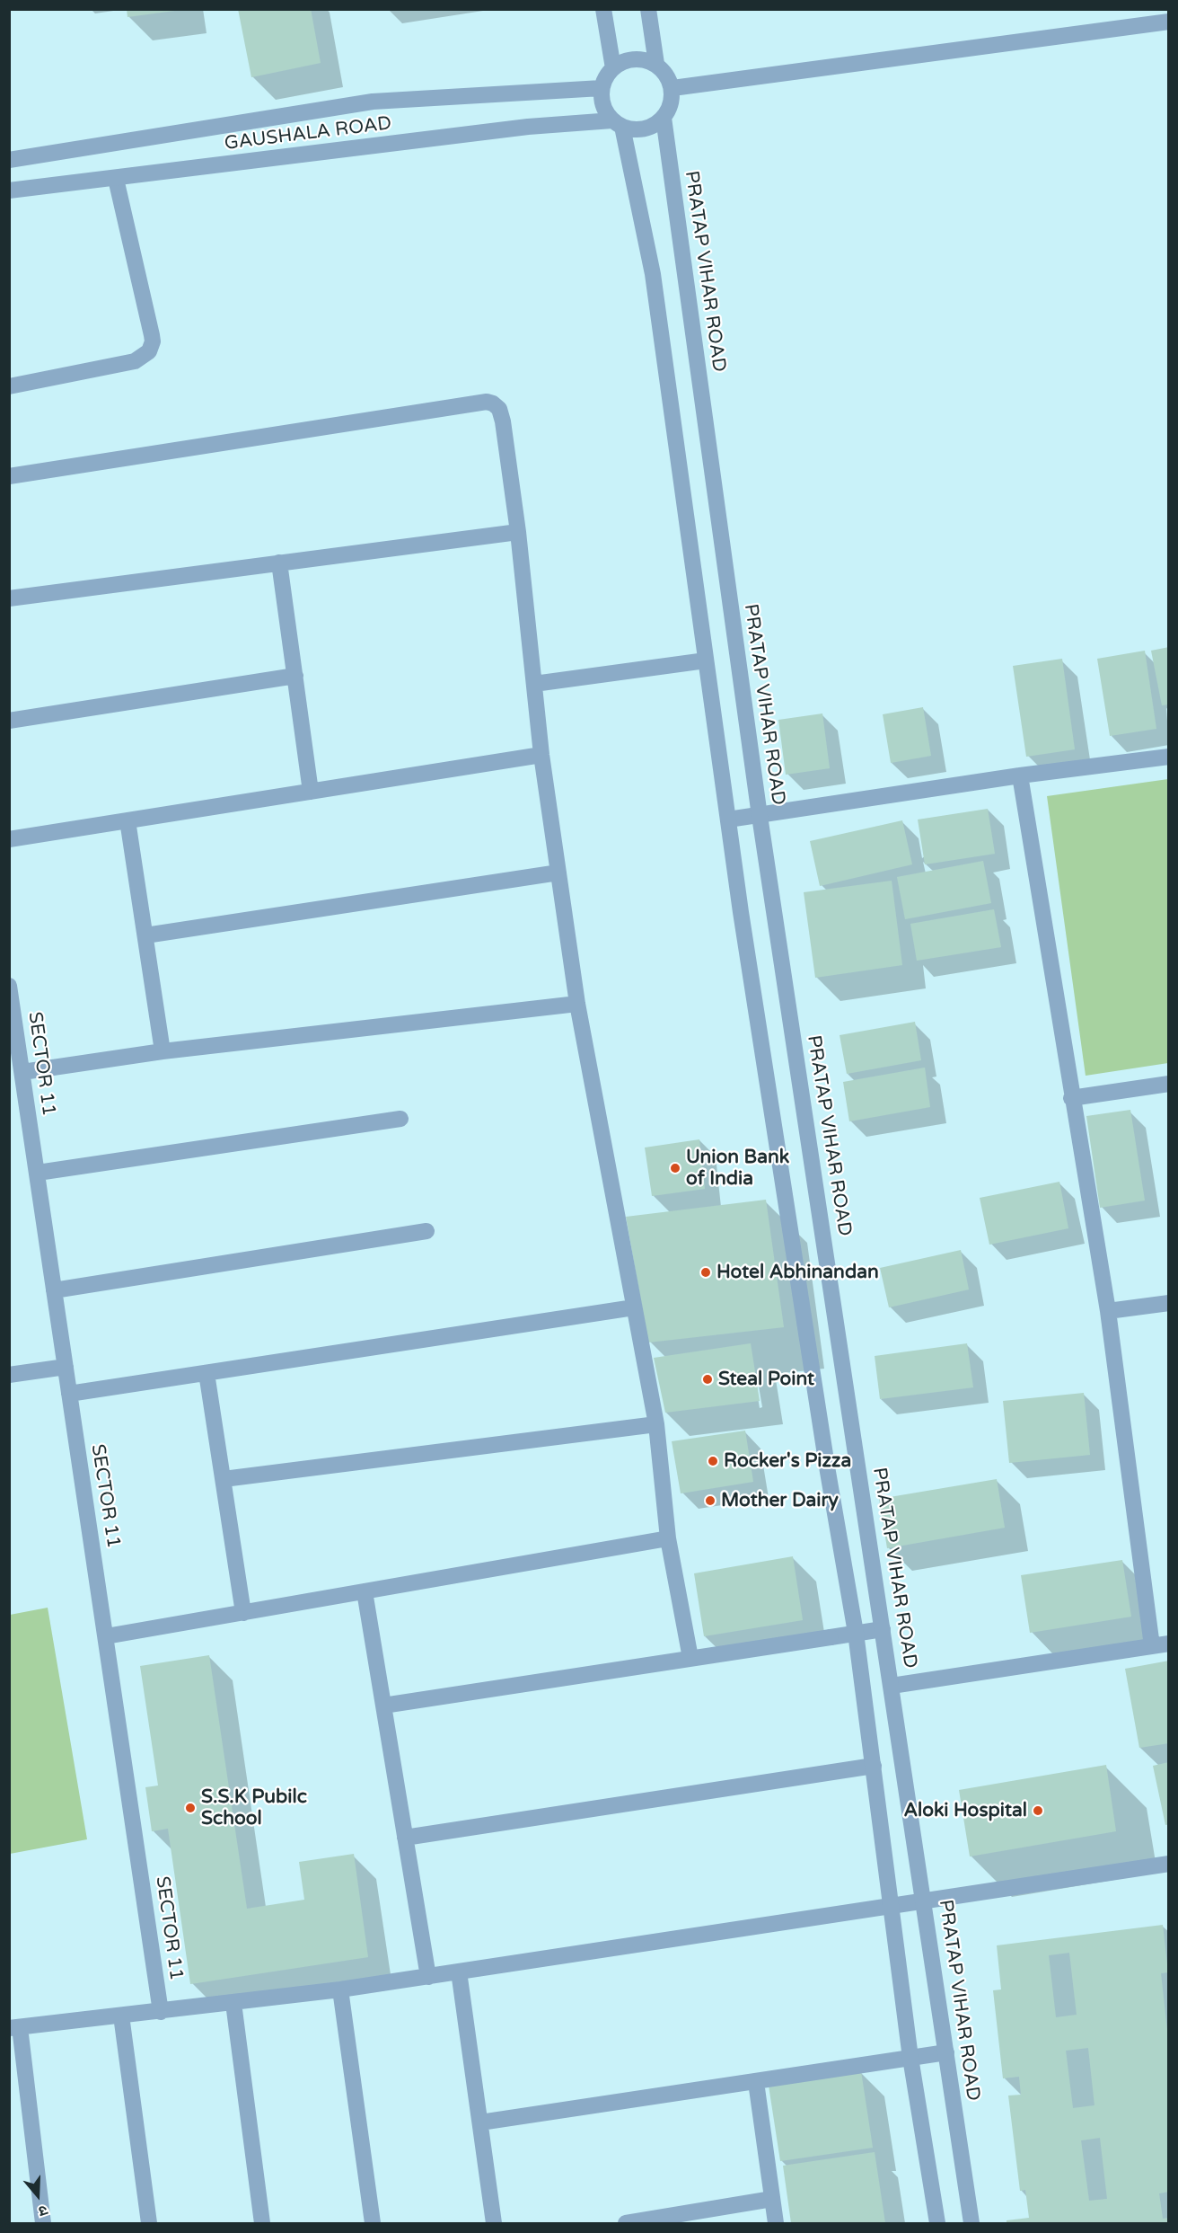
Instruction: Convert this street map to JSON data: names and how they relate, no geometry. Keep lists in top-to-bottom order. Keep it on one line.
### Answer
{"streets":{"street":["GAUSHALA ROAD","PRATAP VIHAR ROAD","SECTOR 11"]},"crossings":[["GAUSHALA ROAD","PRATAP VIHAR ROAD"]],"places":["Union Bank of India","Hotel Abhinandan","Steal Point","Rocker's Pizza","Mother Dairy","S.S.K Pubilc School","Aloki Hospital"],"north":"bottom"}
